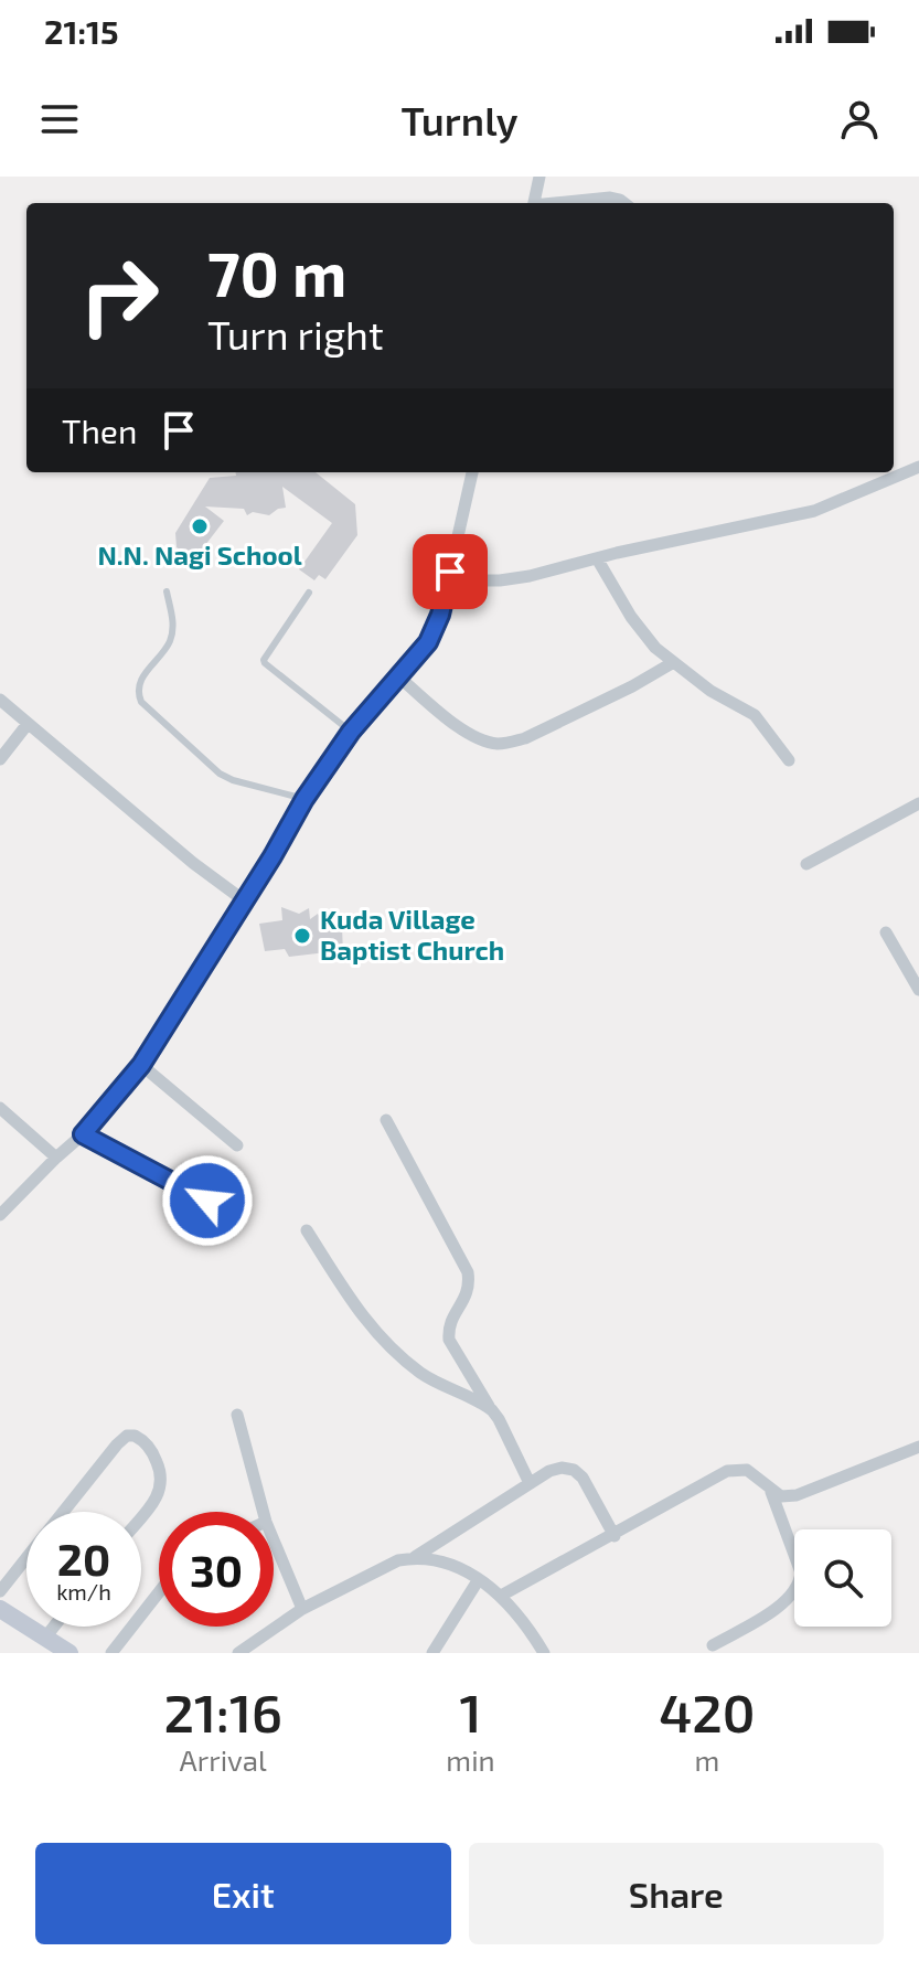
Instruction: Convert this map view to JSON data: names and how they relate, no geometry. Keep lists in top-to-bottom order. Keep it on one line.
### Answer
{"places":["N.N. Nagi School","Kuda Village Baptist Church"],"page":{"status":"21:15","header":"Turnly","turn":["70 m","Turn right"],"then":"Then","speed":"20 km/h","limit":"30","eta":["21:16","Arrival","1","min","420","m"],"buttons":["Exit","Share"]}}
